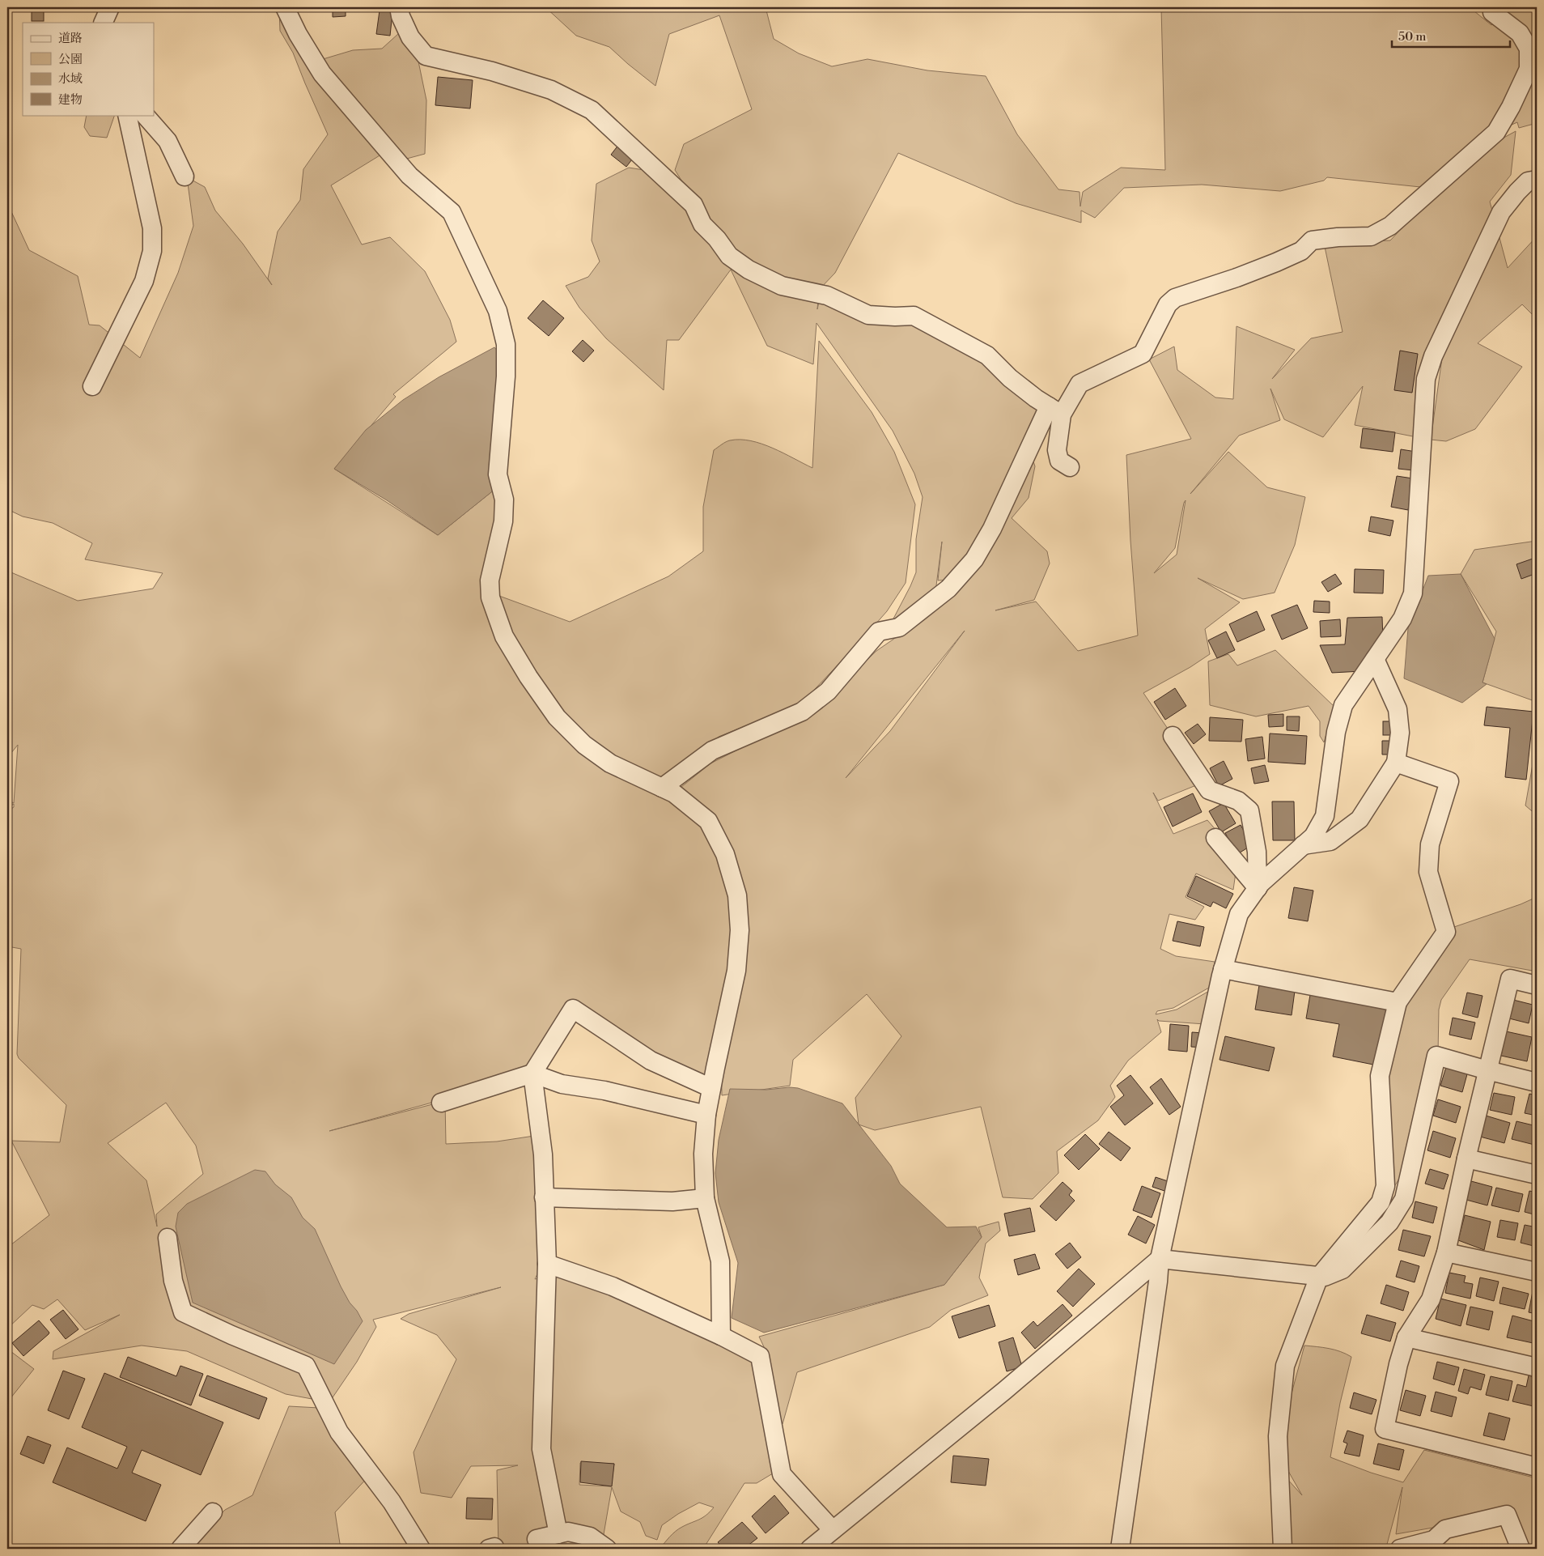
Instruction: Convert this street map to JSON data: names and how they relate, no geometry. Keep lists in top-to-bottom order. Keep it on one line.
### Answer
{"legend":["道路","公園","水域","建物"],"scale_bar":"50 m"}
